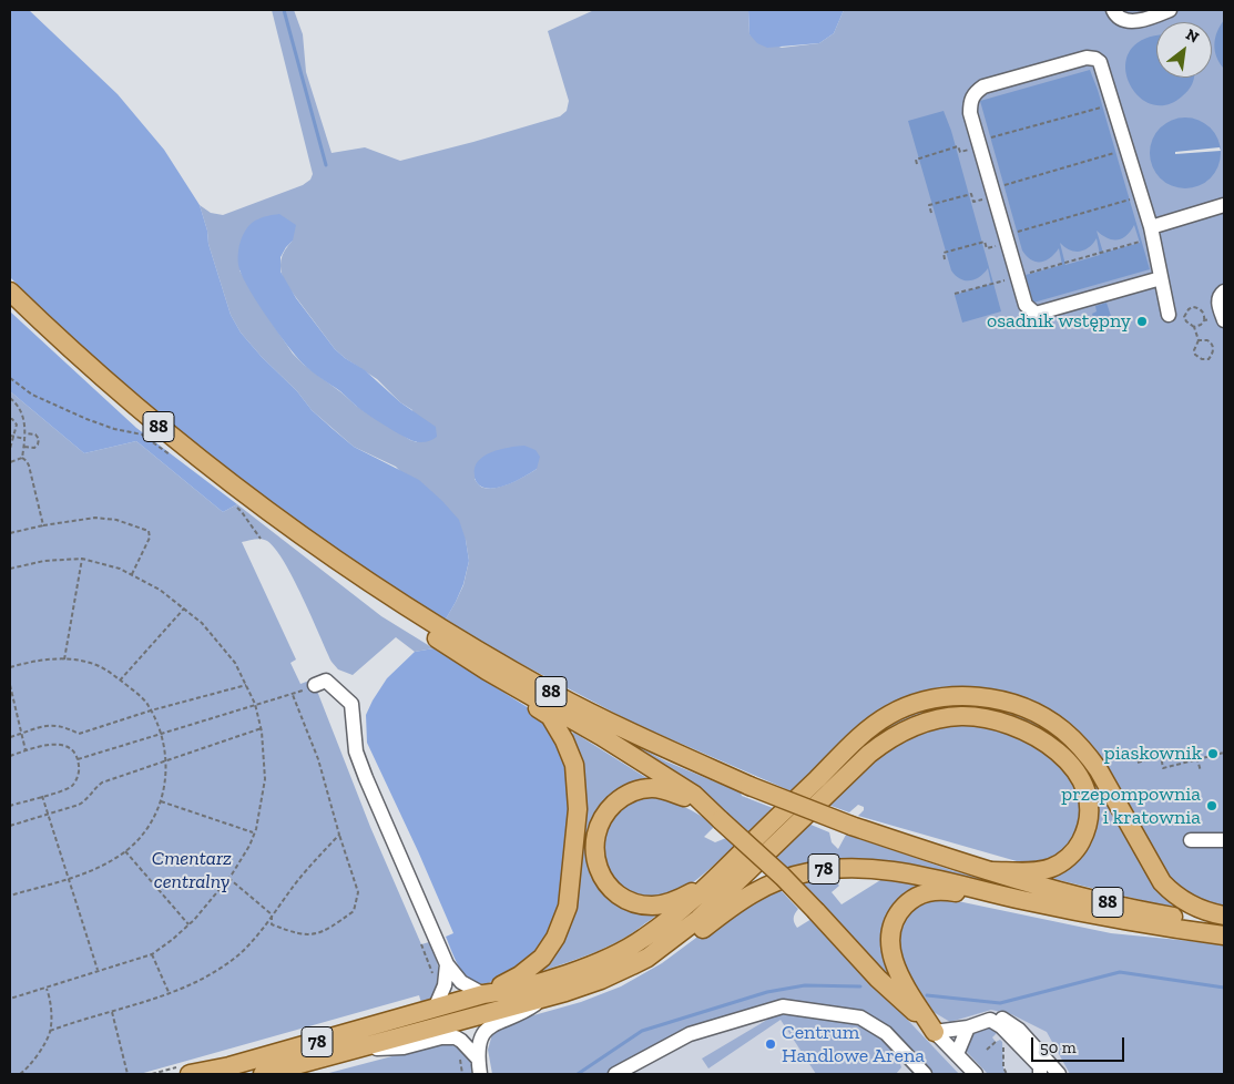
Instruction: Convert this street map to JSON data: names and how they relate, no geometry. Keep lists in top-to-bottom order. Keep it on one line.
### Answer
{"streets":{"main road":["88","78"]},"parks":["Cmentarz centralny"],"places":["osadnik wstępny","piaskownik","przepompownia i kratownia","Centrum Handlowe Arena"],"scale_bar":"50 m","north":"top right"}
